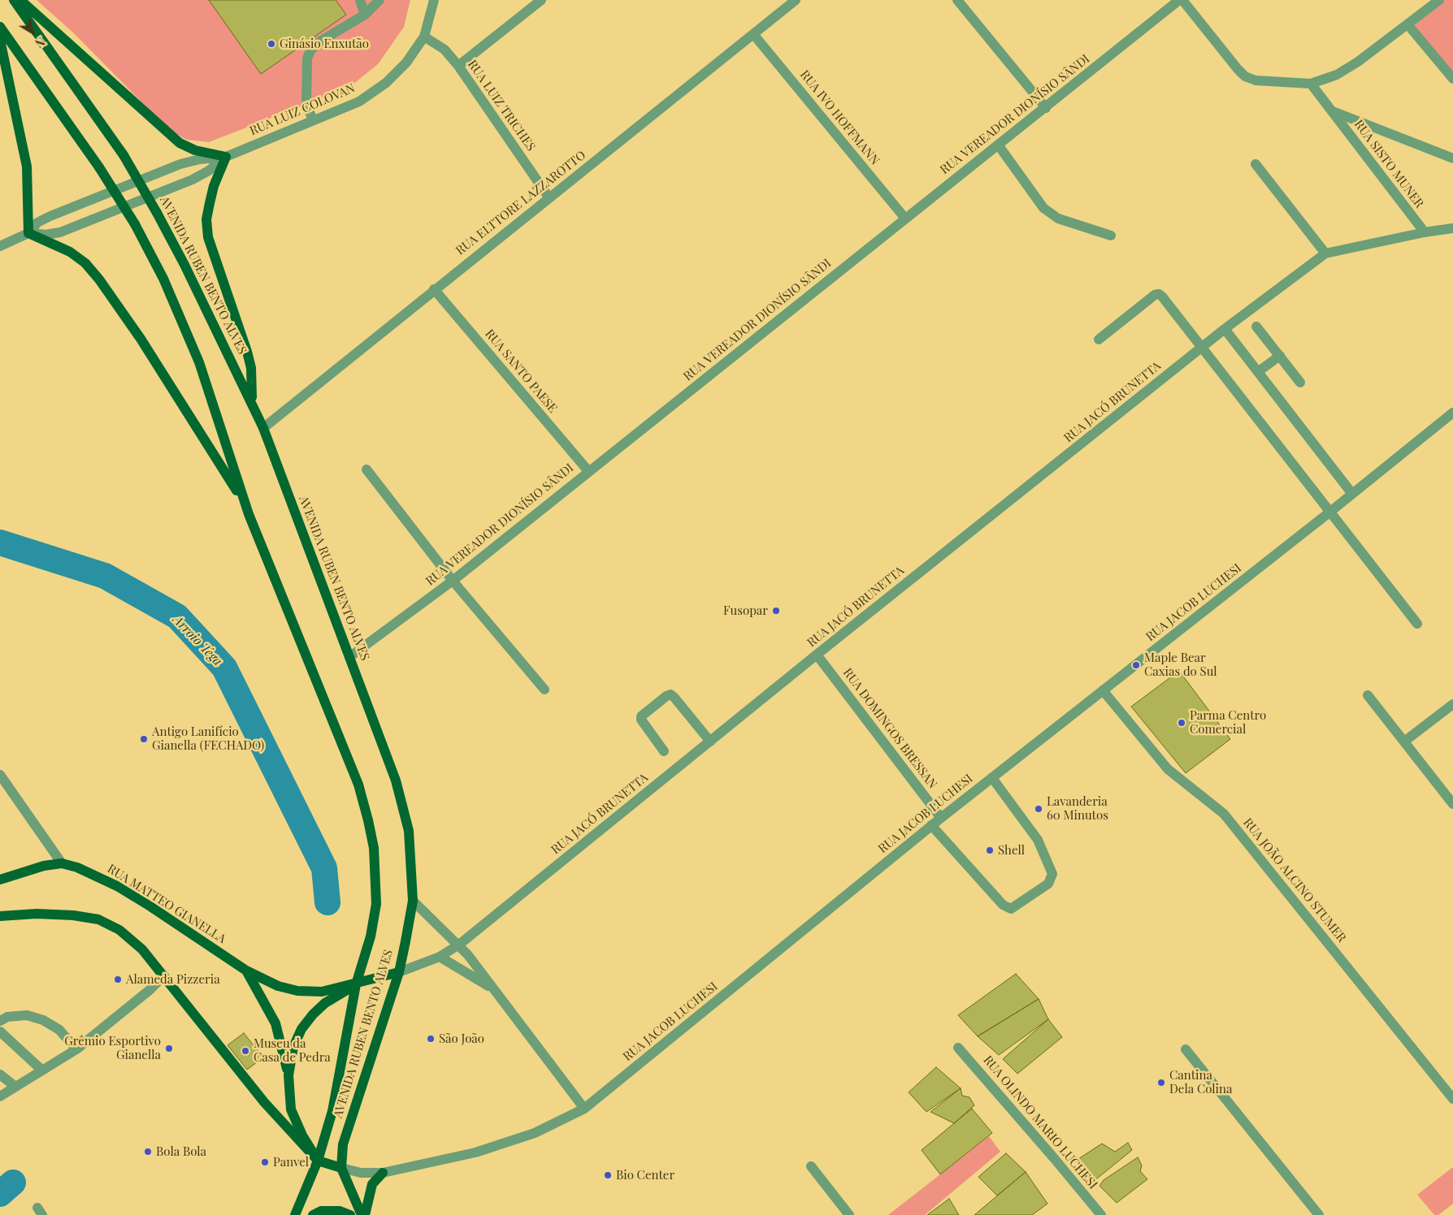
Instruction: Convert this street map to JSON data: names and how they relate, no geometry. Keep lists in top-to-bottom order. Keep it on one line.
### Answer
{"streets":{"main road":["AVENIDA RUBEN BENTO ALVES","RUA MATTEO GIANELLA"],"street":["RUA LUIZ TRICHES","RUA LUIZ COLOVAN","RUA VEREADOR DIONÍSIO SÂNDI","RUA IVO HOFFMANN","RUA SISTO MUNER","RUA ELTTORE LAZZAROTTO","RUA SANTO PAESE","RUA JACÓ BRUNETTA","RUA JACOB LUCHESI","RUA DOMINGOS BRESSAN","RUA JOÃO ALCINO STUMER","RUA OLINDO MARIO LUCHESI"]},"crossings":[["RUA LUIZ TRICHES","RUA LUIZ COLOVAN"],["RUA LUIZ TRICHES","RUA ELTTORE LAZZAROTTO"],["RUA VEREADOR DIONÍSIO SÂNDI","RUA IVO HOFFMANN"],["RUA VEREADOR DIONÍSIO SÂNDI","AVENIDA RUBEN BENTO ALVES"],["RUA VEREADOR DIONÍSIO SÂNDI","RUA SANTO PAESE"],["RUA IVO HOFFMANN","RUA ELTTORE LAZZAROTTO"],["RUA ELTTORE LAZZAROTTO","AVENIDA RUBEN BENTO ALVES"],["RUA ELTTORE LAZZAROTTO","RUA SANTO PAESE"],["AVENIDA RUBEN BENTO ALVES","RUA JACÓ BRUNETTA"],["AVENIDA RUBEN BENTO ALVES","RUA JACOB LUCHESI"],["AVENIDA RUBEN BENTO ALVES","RUA MATTEO GIANELLA"],["RUA JACÓ BRUNETTA","RUA DOMINGOS BRESSAN"],["RUA JACOB LUCHESI","RUA DOMINGOS BRESSAN"],["RUA JACOB LUCHESI","RUA JOÃO ALCINO STUMER"]],"water":["Arroio Tega"],"places":["Ginásio Enxutão","Fusopar","Maple Bear Caxias do Sul","Parma Centro Comercial","Antigo Lanifício Gianella (FECHADO)","Lavanderia 60 Minutos","Shell","Alameda Pizzeria","São João","Grêmio Esportivo Gianella","Museu da Casa de Pedra","Cantina Dela Colina","Bola Bola","Panvel","Bio Center"],"north":"bottom right"}
